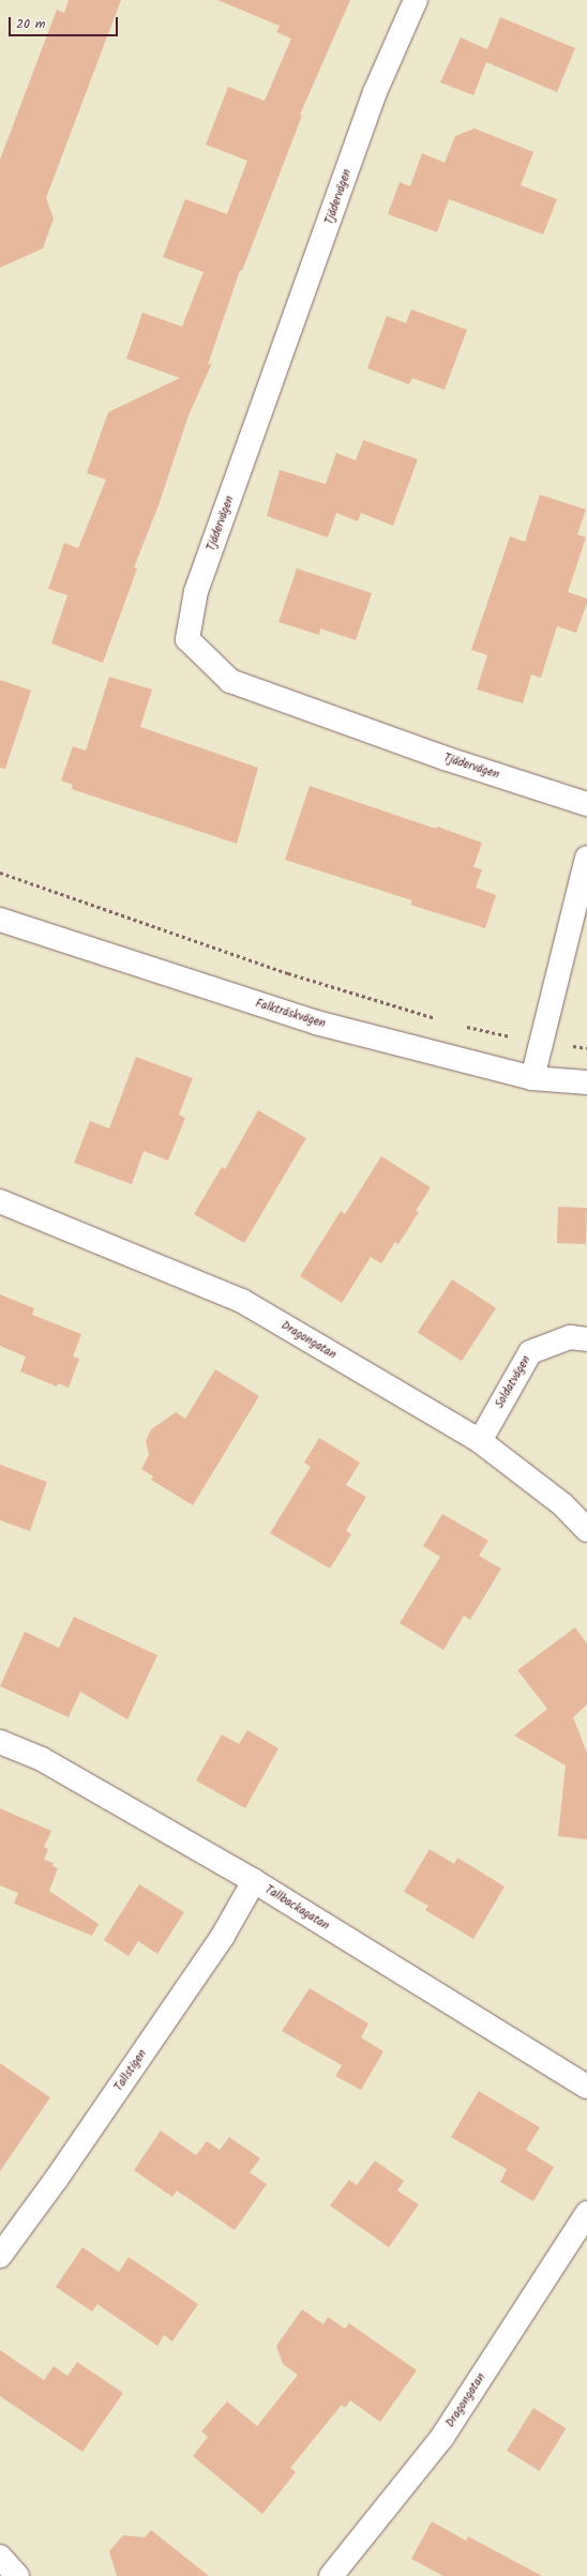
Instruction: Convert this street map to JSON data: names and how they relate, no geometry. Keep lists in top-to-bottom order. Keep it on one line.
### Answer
{"streets":{"street":["Tjädervägen","Falkträskvägen","Dragongatan","Soldatvägen","Tallbackagatan","Tallstigen"]},"crossings":[["Dragongatan","Soldatvägen"],["Tallbackagatan","Tallstigen"]],"scale_bar":"20 m"}
